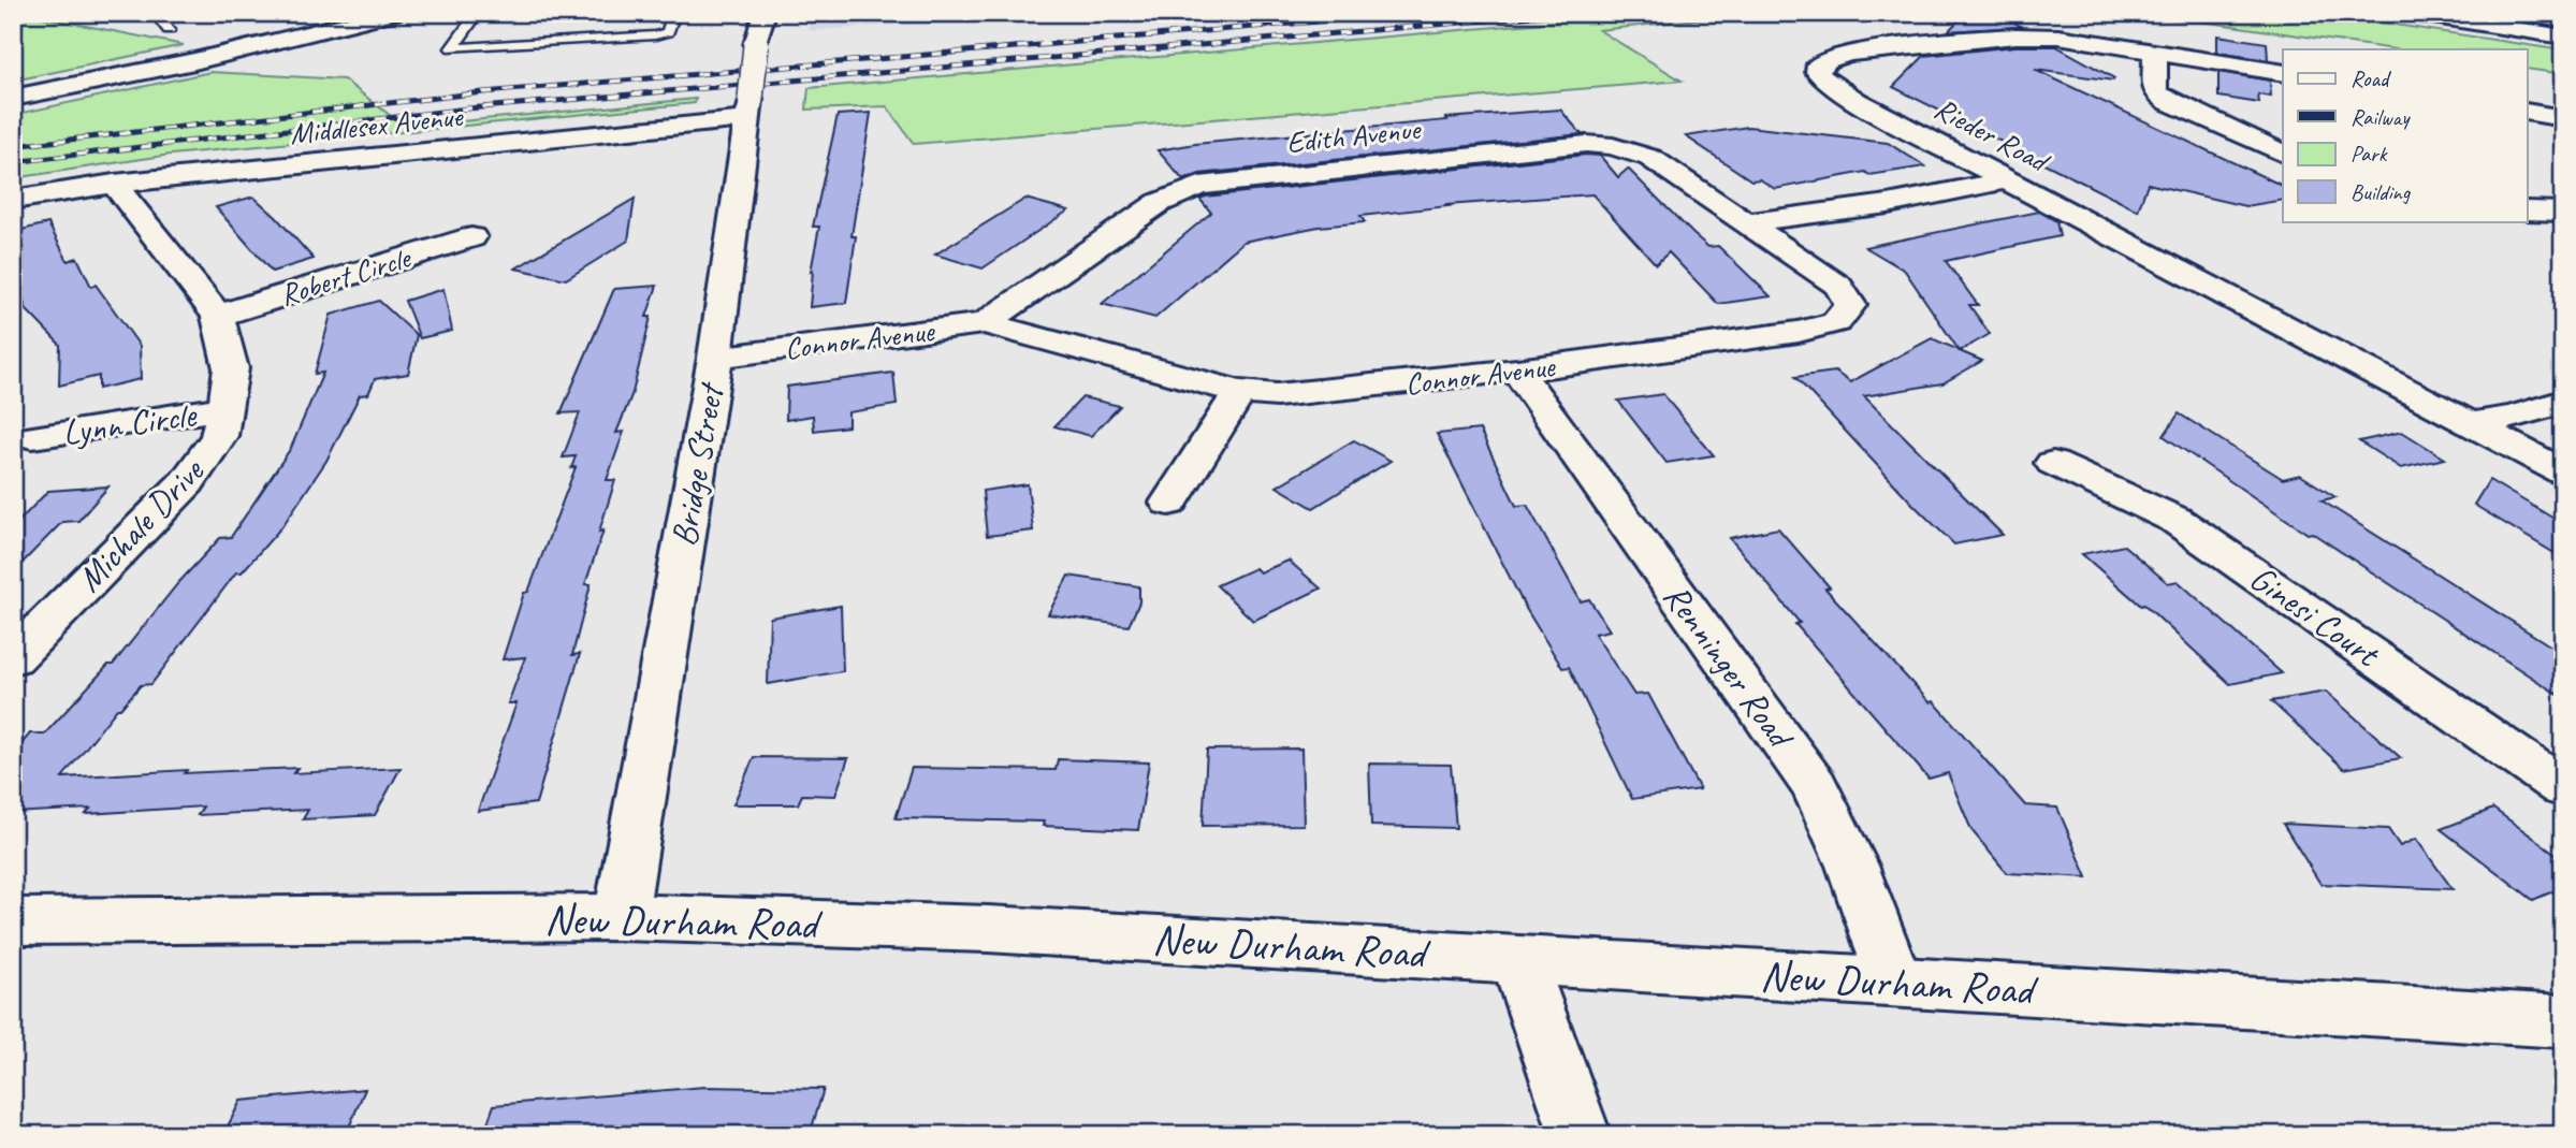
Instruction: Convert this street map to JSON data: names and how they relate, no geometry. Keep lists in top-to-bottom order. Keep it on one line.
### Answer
{"streets":{"main road":["Middlesex Avenue","Rieder Road","Edith Avenue","Robert Circle","Connor Avenue","Lynn Circle","Bridge Street","Michale Drive","Ginesi Court","Renninger Road","New Durham Road"]},"crossings":[["Middlesex Avenue","Bridge Street"],["Middlesex Avenue","Michale Drive"],["Edith Avenue","Connor Avenue"],["Robert Circle","Michale Drive"],["Connor Avenue","Bridge Street"],["Connor Avenue","Renninger Road"],["Lynn Circle","Michale Drive"],["Bridge Street","New Durham Road"],["Renninger Road","New Durham Road"]],"legend":["Road","Railway","Park","Building"]}
